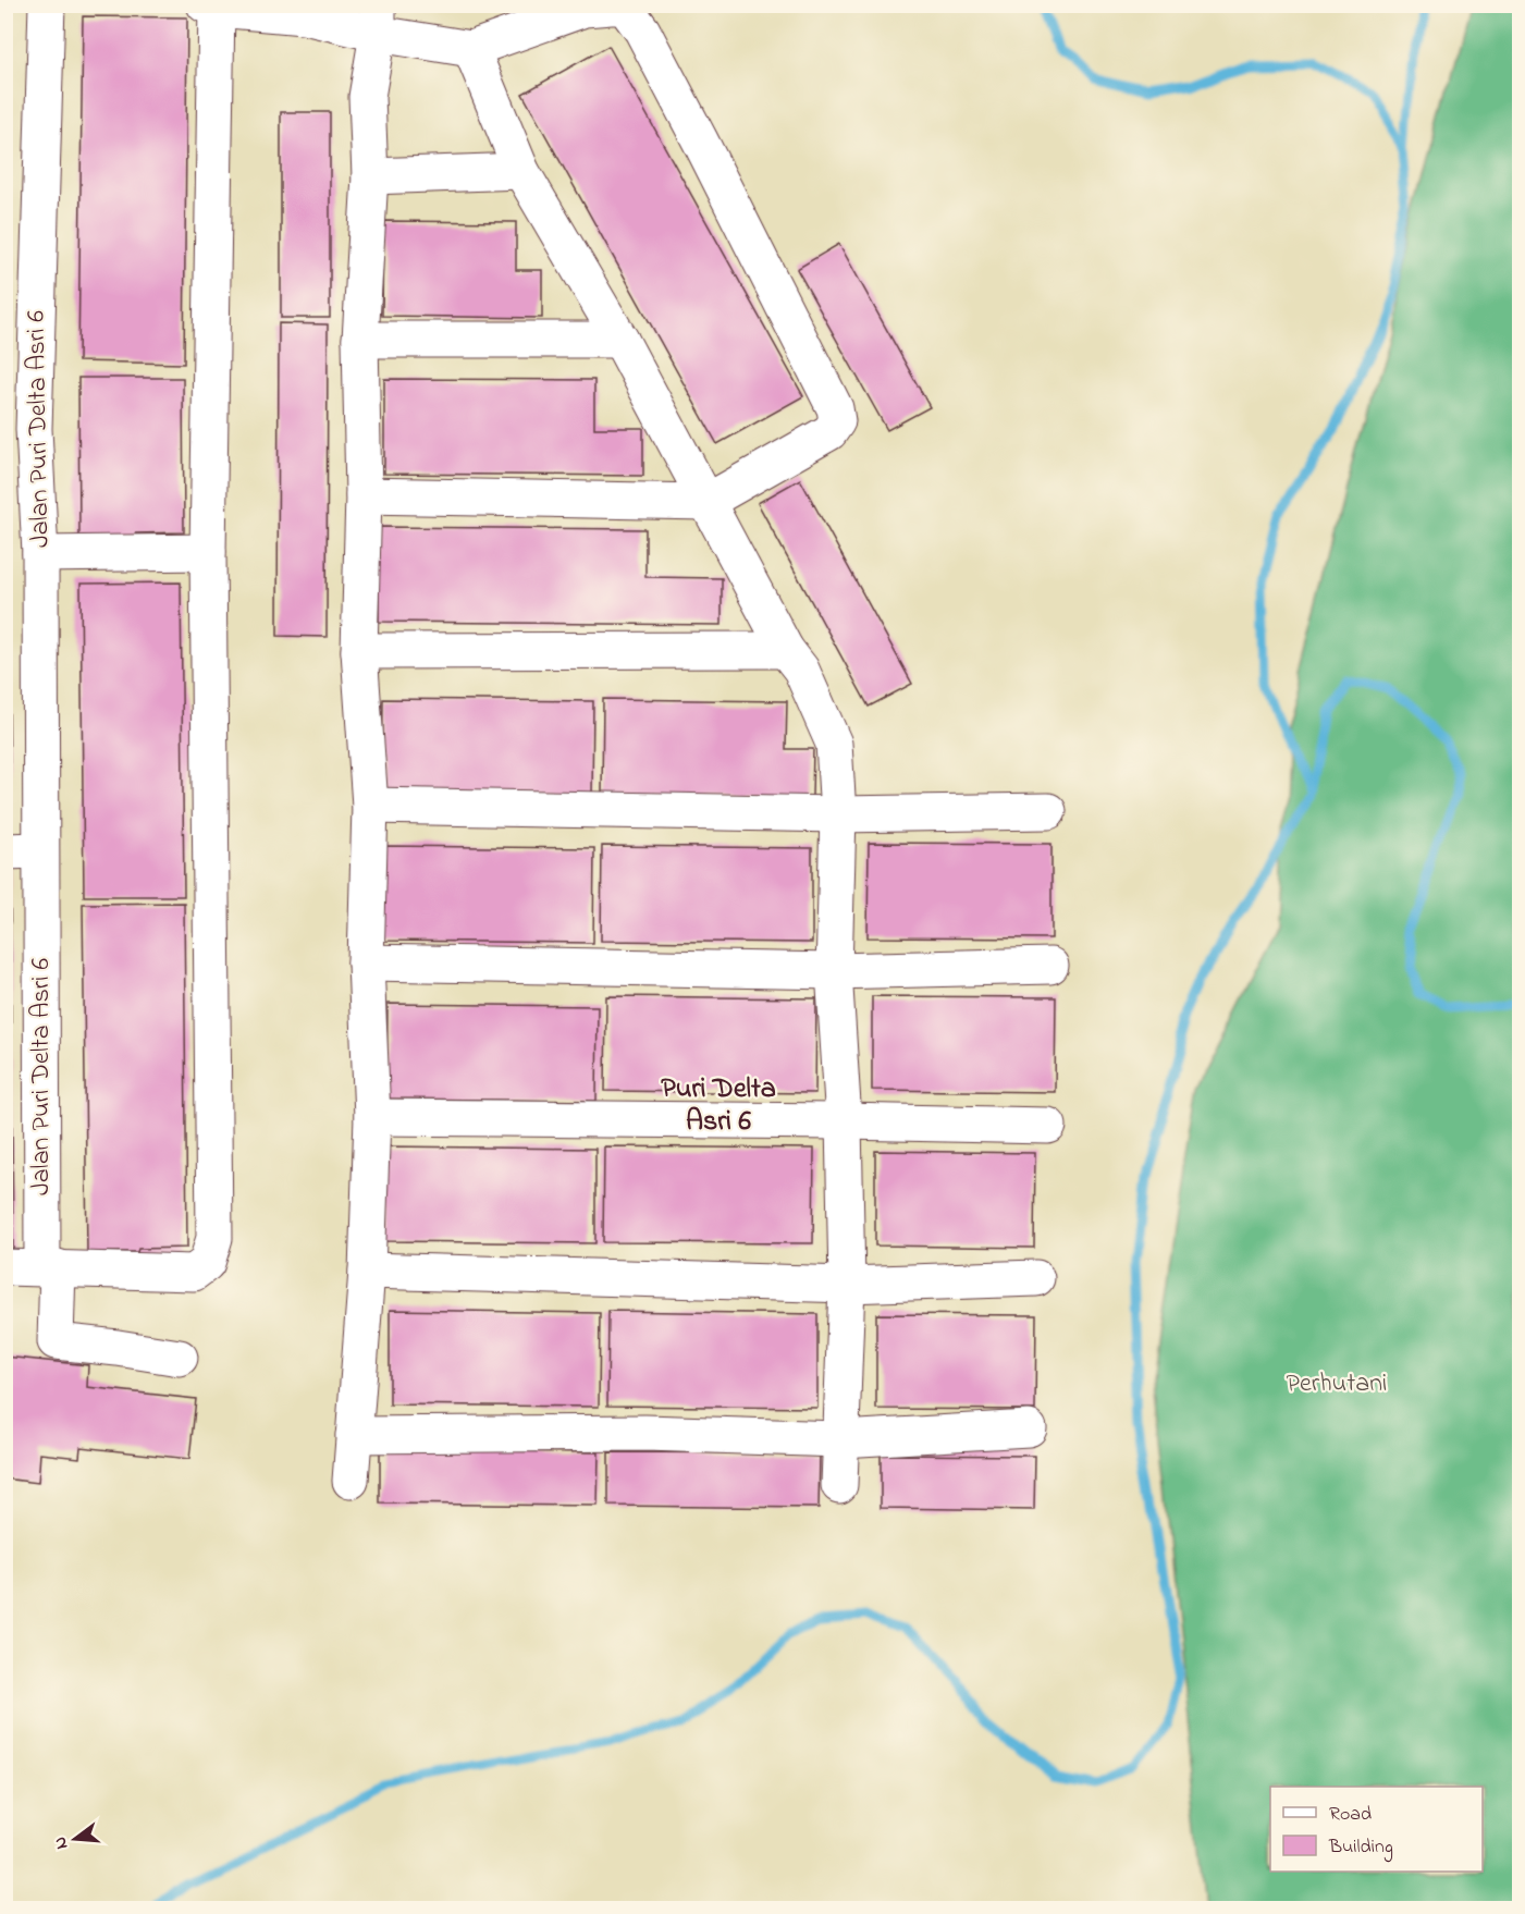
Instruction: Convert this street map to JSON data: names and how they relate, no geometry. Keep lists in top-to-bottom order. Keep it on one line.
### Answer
{"streets":{"street":["Jalan Puri Delta Asri 6"]},"districts":["Puri Delta Asri 6"],"parks":["Perhutani"],"legend":["Road","Building"],"north":"left"}
